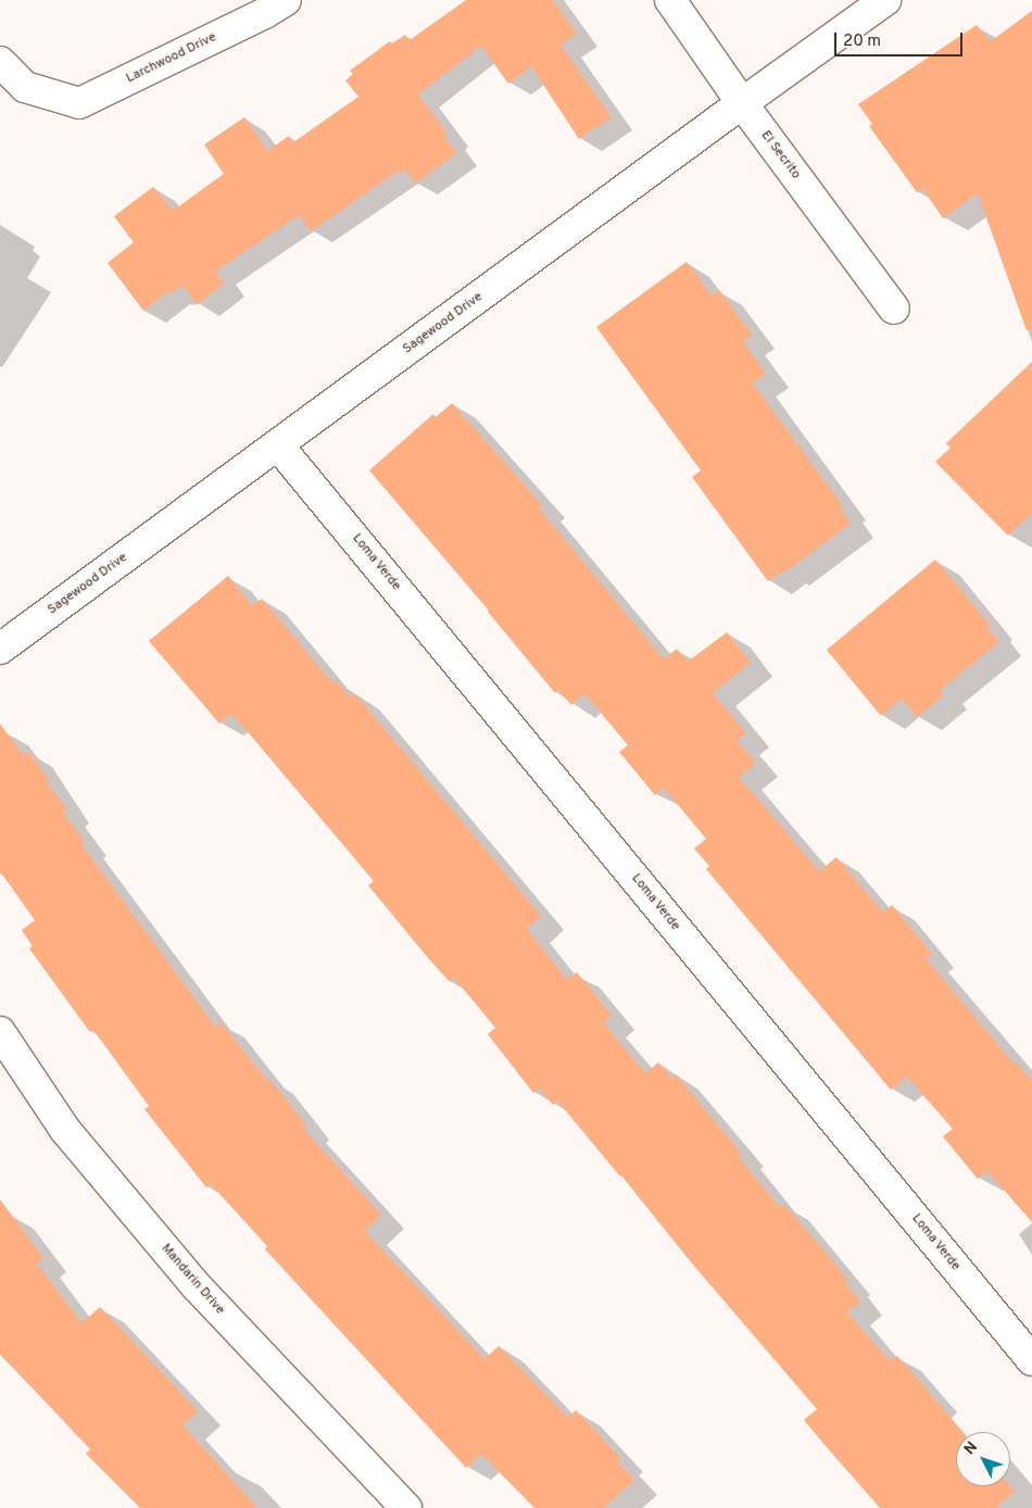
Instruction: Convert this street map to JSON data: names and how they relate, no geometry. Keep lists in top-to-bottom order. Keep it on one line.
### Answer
{"streets":{"street":["Larchwood Drive","El Secrito","Sagewood Drive","Loma Verde","Mandarin Drive"]},"crossings":[["El Secrito","Sagewood Drive"],["Sagewood Drive","Loma Verde"]],"scale_bar":"20 m","north":"top left"}
